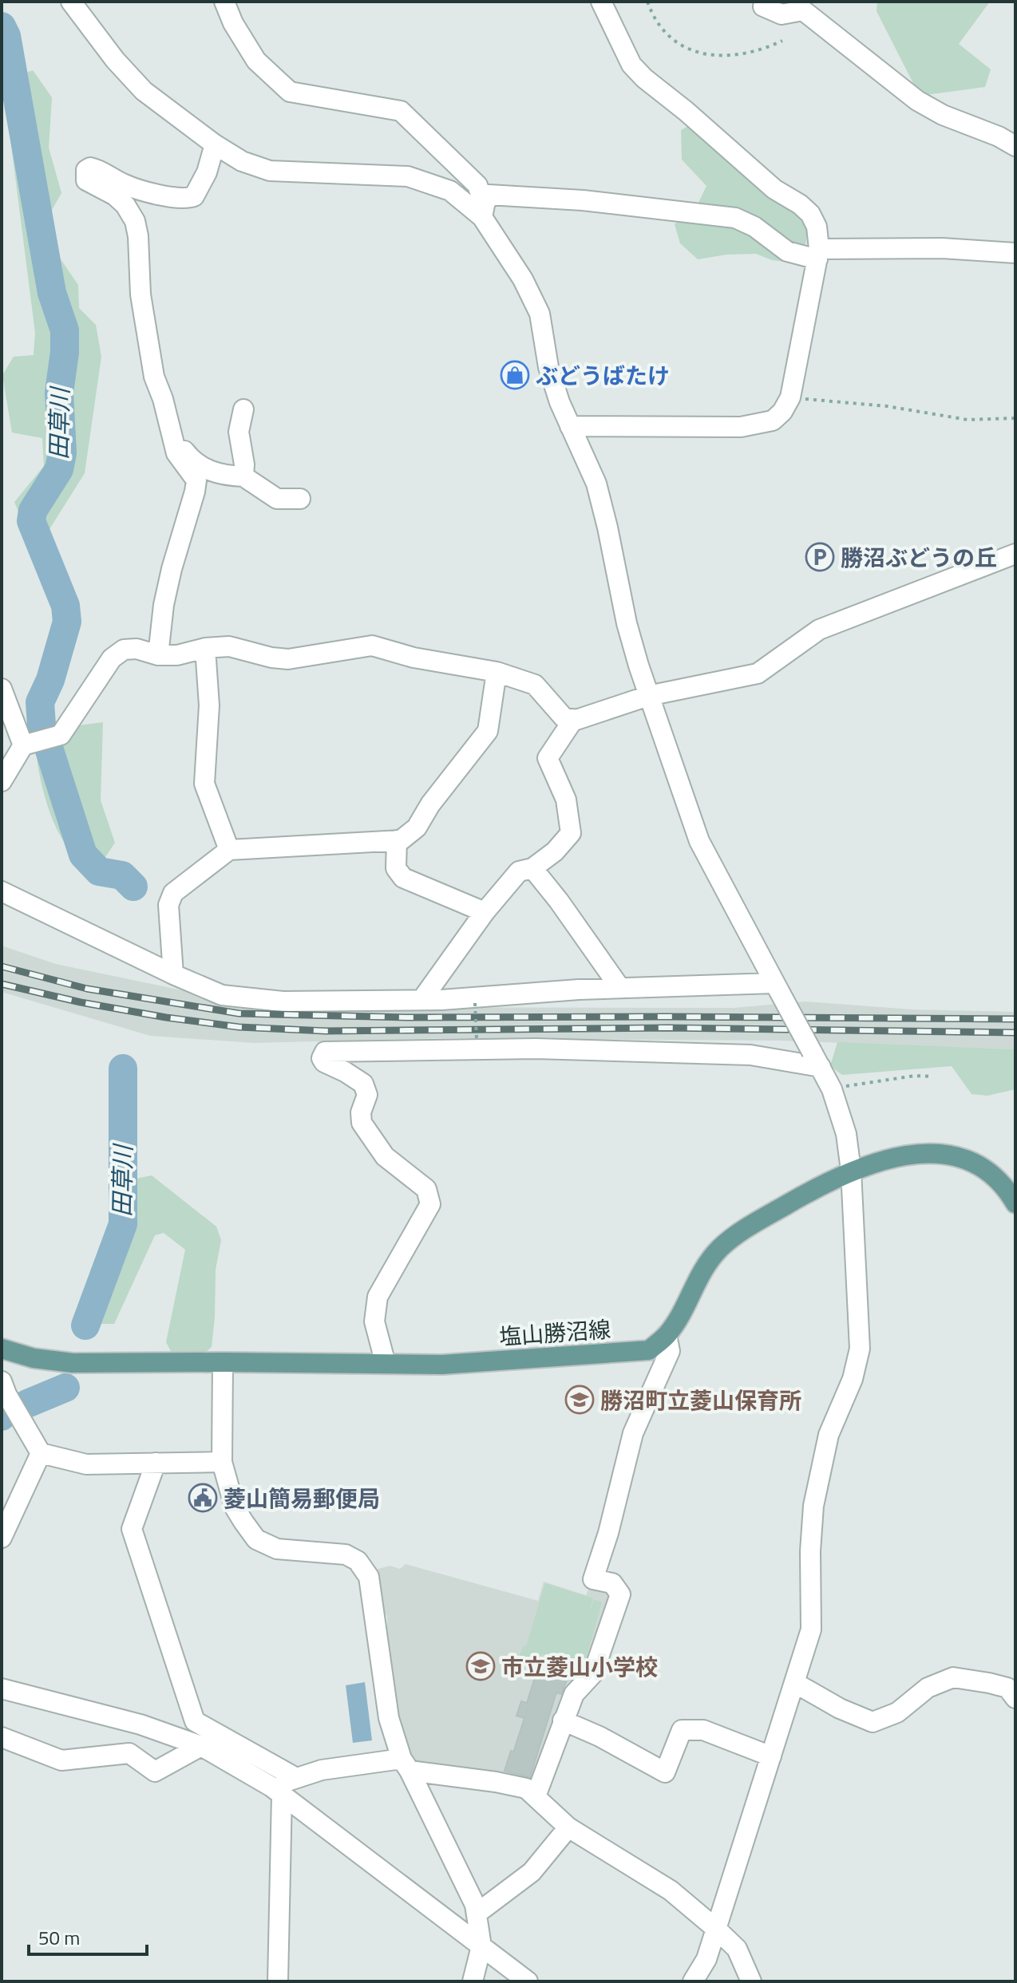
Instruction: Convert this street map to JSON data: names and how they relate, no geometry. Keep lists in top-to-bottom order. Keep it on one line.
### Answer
{"streets":{"main road":["塩山勝沼線"]},"water":["田草川"],"places":{"shop":["ぶどうばたけ"],"parking":["勝沼ぶどうの丘"],"school or university":["勝沼町立菱山保育所","市立菱山小学校"],"public building":["菱山簡易郵便局"]},"scale_bar":"50 m"}
